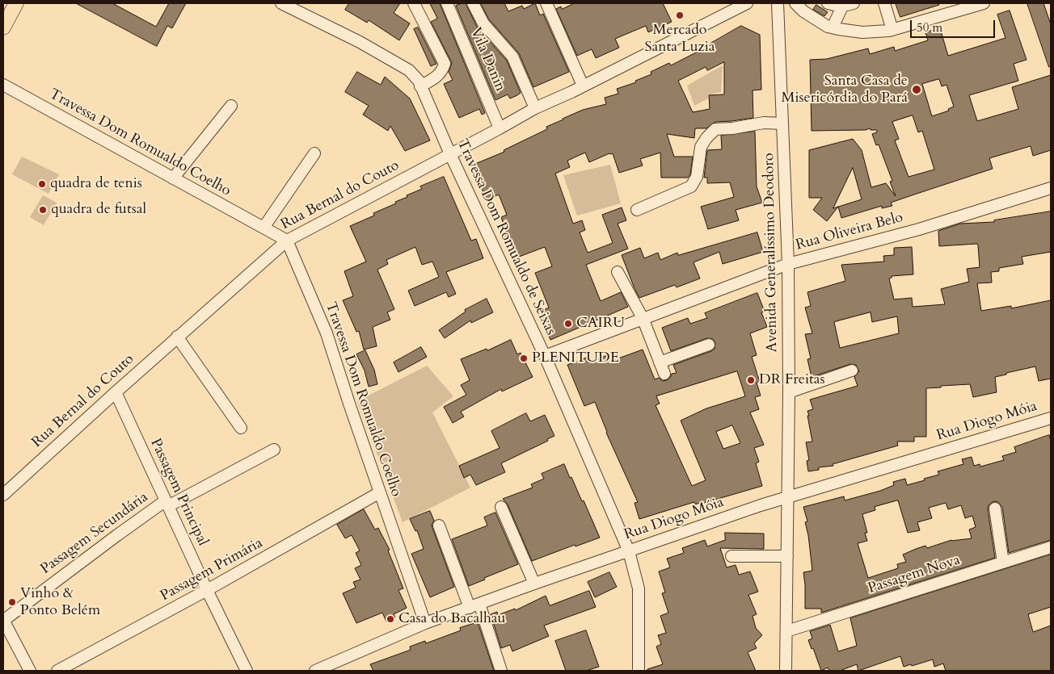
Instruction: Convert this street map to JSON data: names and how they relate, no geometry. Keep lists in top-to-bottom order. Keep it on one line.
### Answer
{"streets":{"street":["Vila Danin","Travessa Dom Romualdo Coelho","Rua Bernal do Couto","Rua Oliveira Belo","Travessa Dom Romualdo de Seixas","Avenida Generalíssimo Deodoro","Rua Diogo Móia","Passagem Principal","Passagem Secundária","Passagem Primária","Passagem Nova"]},"crossings":[["Vila Danin","Rua Bernal do Couto"],["Travessa Dom Romualdo Coelho","Rua Bernal do Couto"],["Travessa Dom Romualdo Coelho","Rua Diogo Móia"],["Travessa Dom Romualdo Coelho","Passagem Primária"],["Rua Bernal do Couto","Travessa Dom Romualdo de Seixas"],["Rua Bernal do Couto","Passagem Principal"],["Rua Oliveira Belo","Travessa Dom Romualdo de Seixas"],["Rua Oliveira Belo","Avenida Generalíssimo Deodoro"],["Travessa Dom Romualdo de Seixas","Rua Diogo Móia"],["Avenida Generalíssimo Deodoro","Rua Diogo Móia"],["Avenida Generalíssimo Deodoro","Passagem Nova"],["Passagem Principal","Passagem Secundária"],["Passagem Principal","Passagem Primária"]],"places":["Mercado Santa Luzia","Santa Casa de Misericórdia do Pará","quadra de tenis","quadra de futsal","CAIRU","PLENITUDE","DR Freitas","Vinho & Ponto Belém","Casa do Bacalhau"],"scale_bar":"50 m"}
